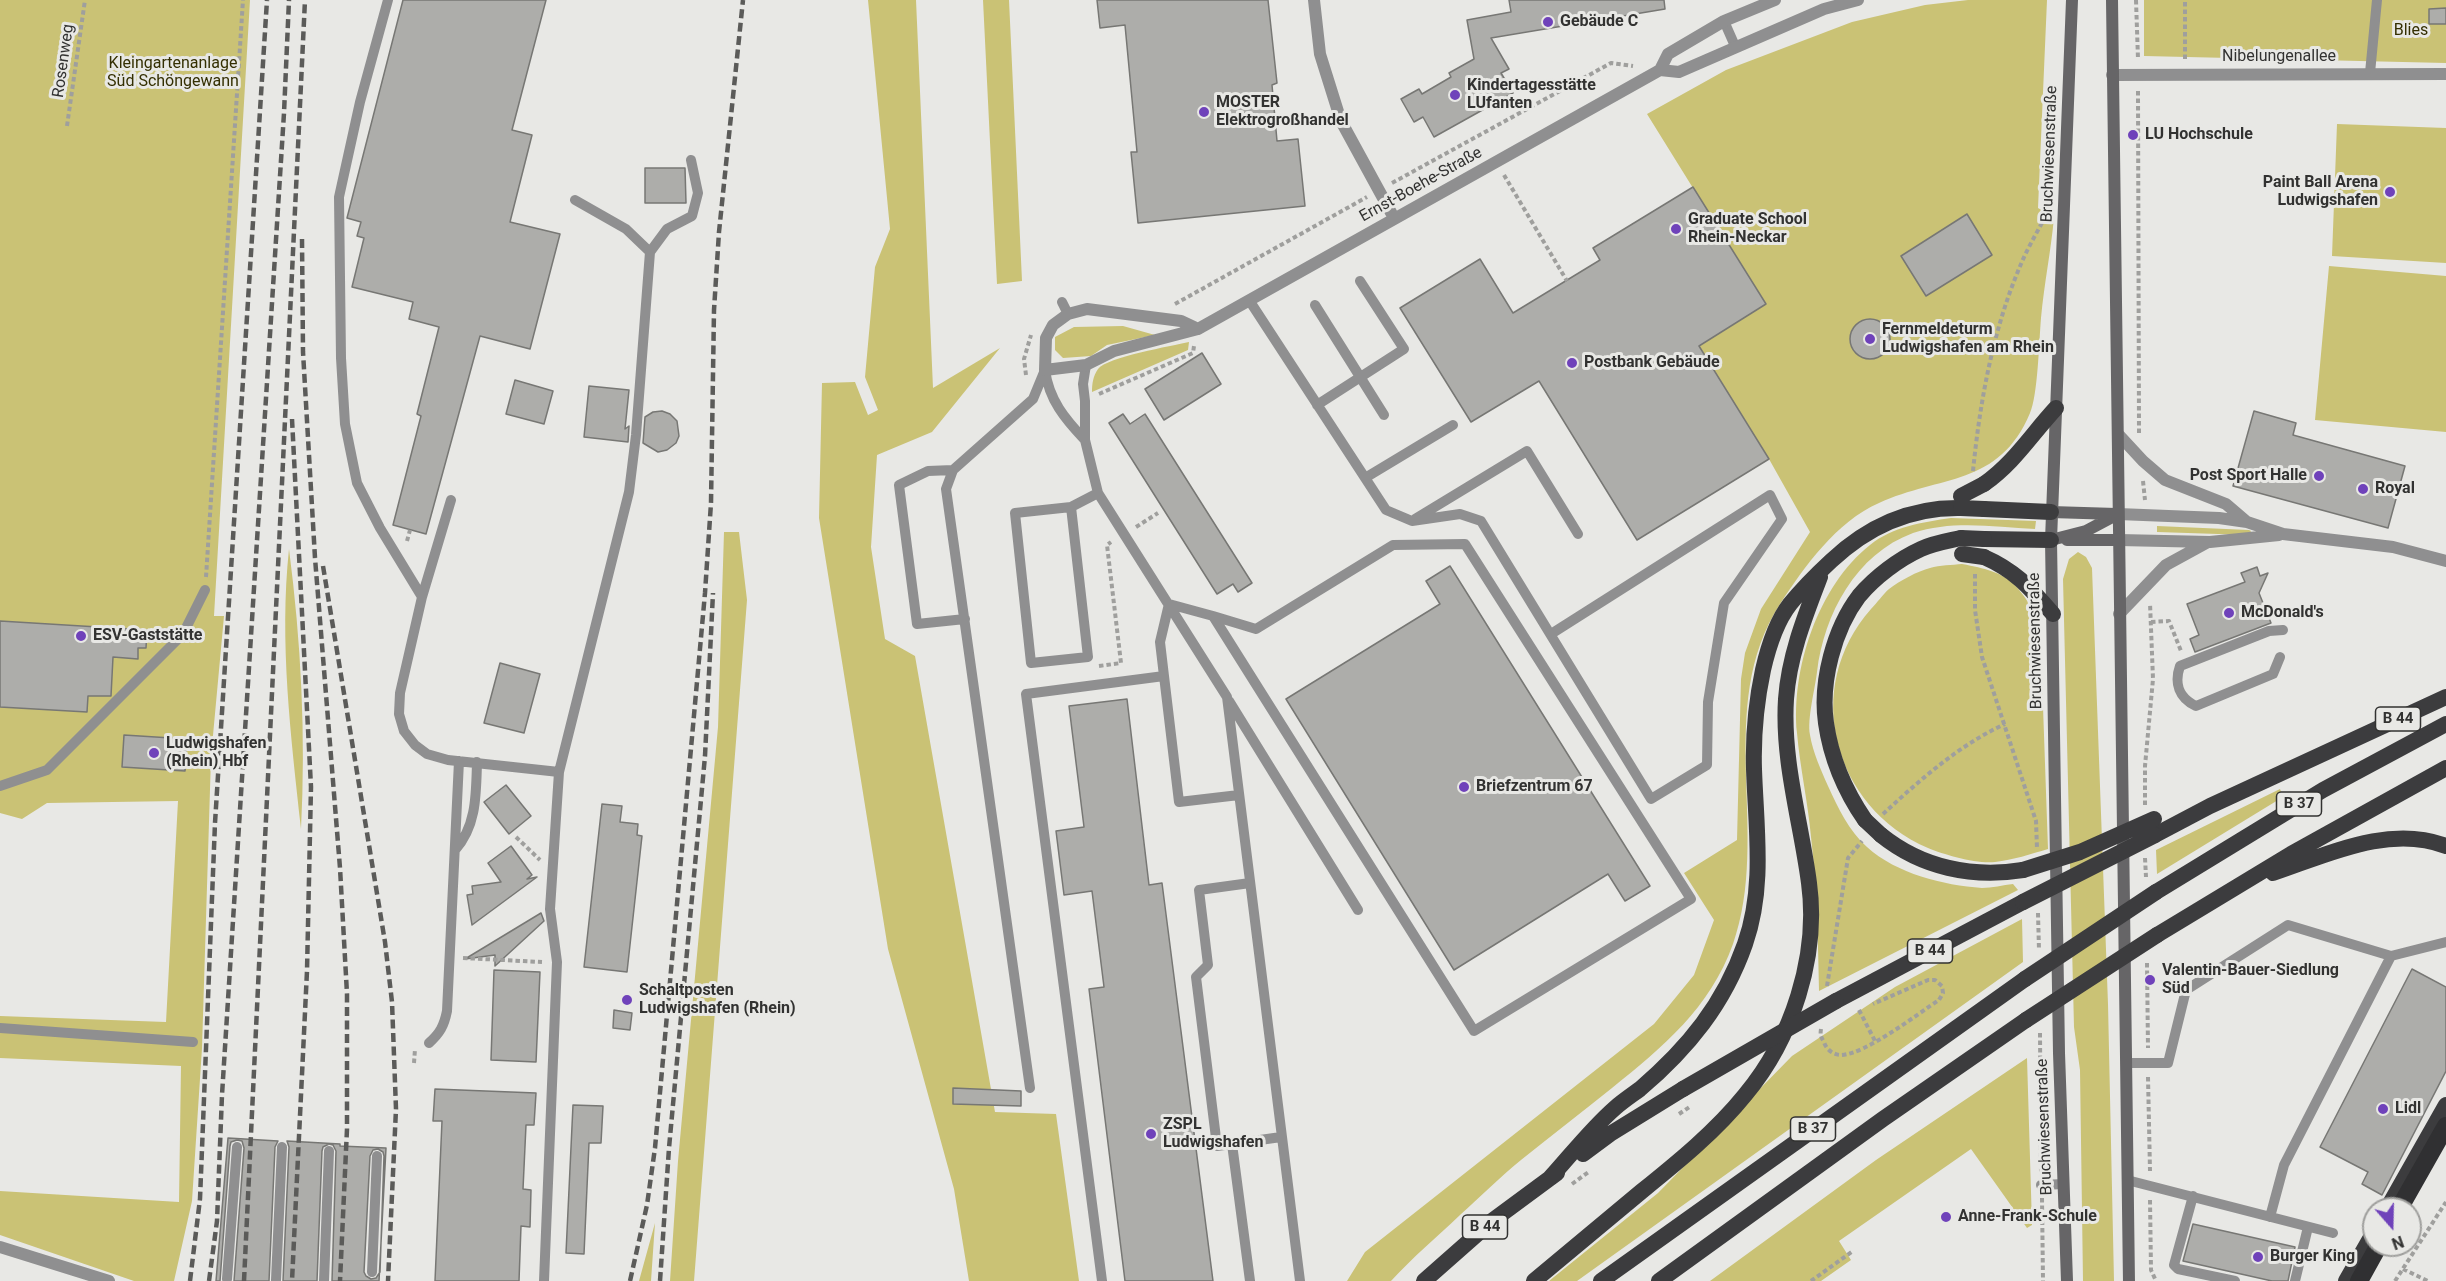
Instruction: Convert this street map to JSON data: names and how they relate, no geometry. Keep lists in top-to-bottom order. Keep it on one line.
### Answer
{"streets":{"highway":["B 44","B 37"],"main road":["Bruchwiesenstraße"],"street":["Nibelungenallee","Ernst-Boehe-Straße"],"path":["Rosenweg"]},"parks":["Blies","Kleingartenanlage Süd Schöngewann"],"places":["Gebäude C","Kindertagesstätte LUfanten","MOSTER Elektrogroßhandel","LU Hochschule","Paint Ball Arena Ludwigshafen","Graduate School Rhein-Neckar","Fernmeldeturm Ludwigshafen am Rhein","Postbank Gebäude","Post Sport Halle","Royal","McDonald's","ESV-Gaststätte","Ludwigshafen (Rhein) Hbf","Briefzentrum 67","Valentin-Bauer-Siedlung Süd","Schaltposten Ludwigshafen (Rhein)","Lidl","ZSPL Ludwigshafen","Anne-Frank-Schule","Burger King"],"north":"bottom"}
